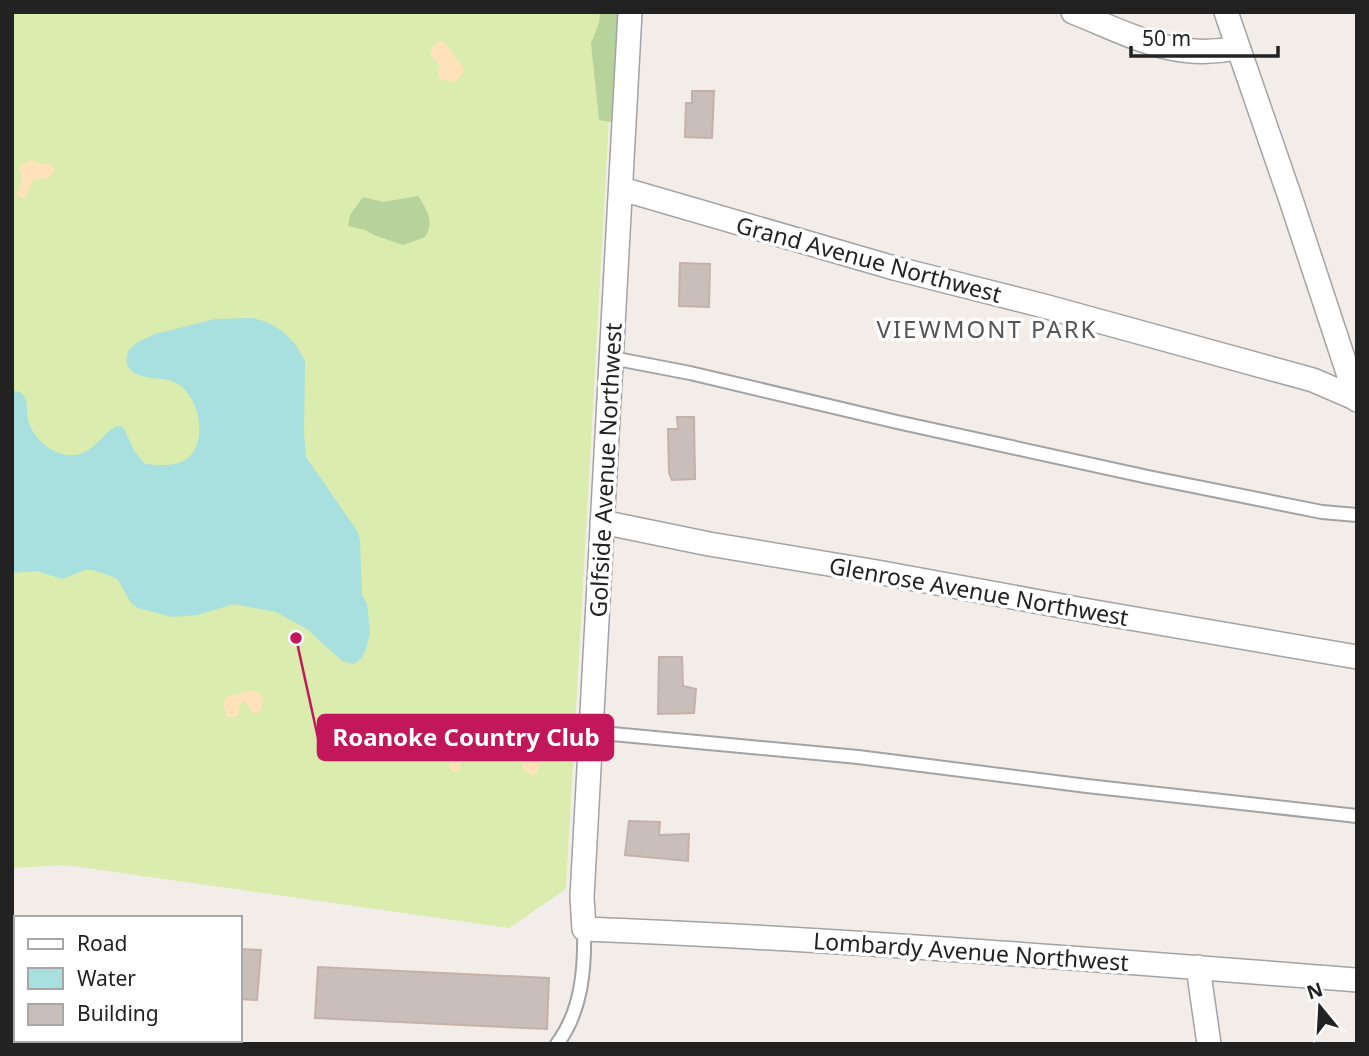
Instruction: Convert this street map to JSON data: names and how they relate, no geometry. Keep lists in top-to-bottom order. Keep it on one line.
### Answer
{"streets":{"street":["Grand Avenue Northwest","Golfside Avenue Northwest","Glenrose Avenue Northwest","Lombardy Avenue Northwest"]},"crossings":[["Grand Avenue Northwest","Golfside Avenue Northwest"],["Golfside Avenue Northwest","Glenrose Avenue Northwest"],["Golfside Avenue Northwest","Lombardy Avenue Northwest"]],"districts":["VIEWMONT PARK"],"places":["Roanoke Country Club"],"legend":["Road","Water","Building"],"scale_bar":"50 m","north":"top"}
